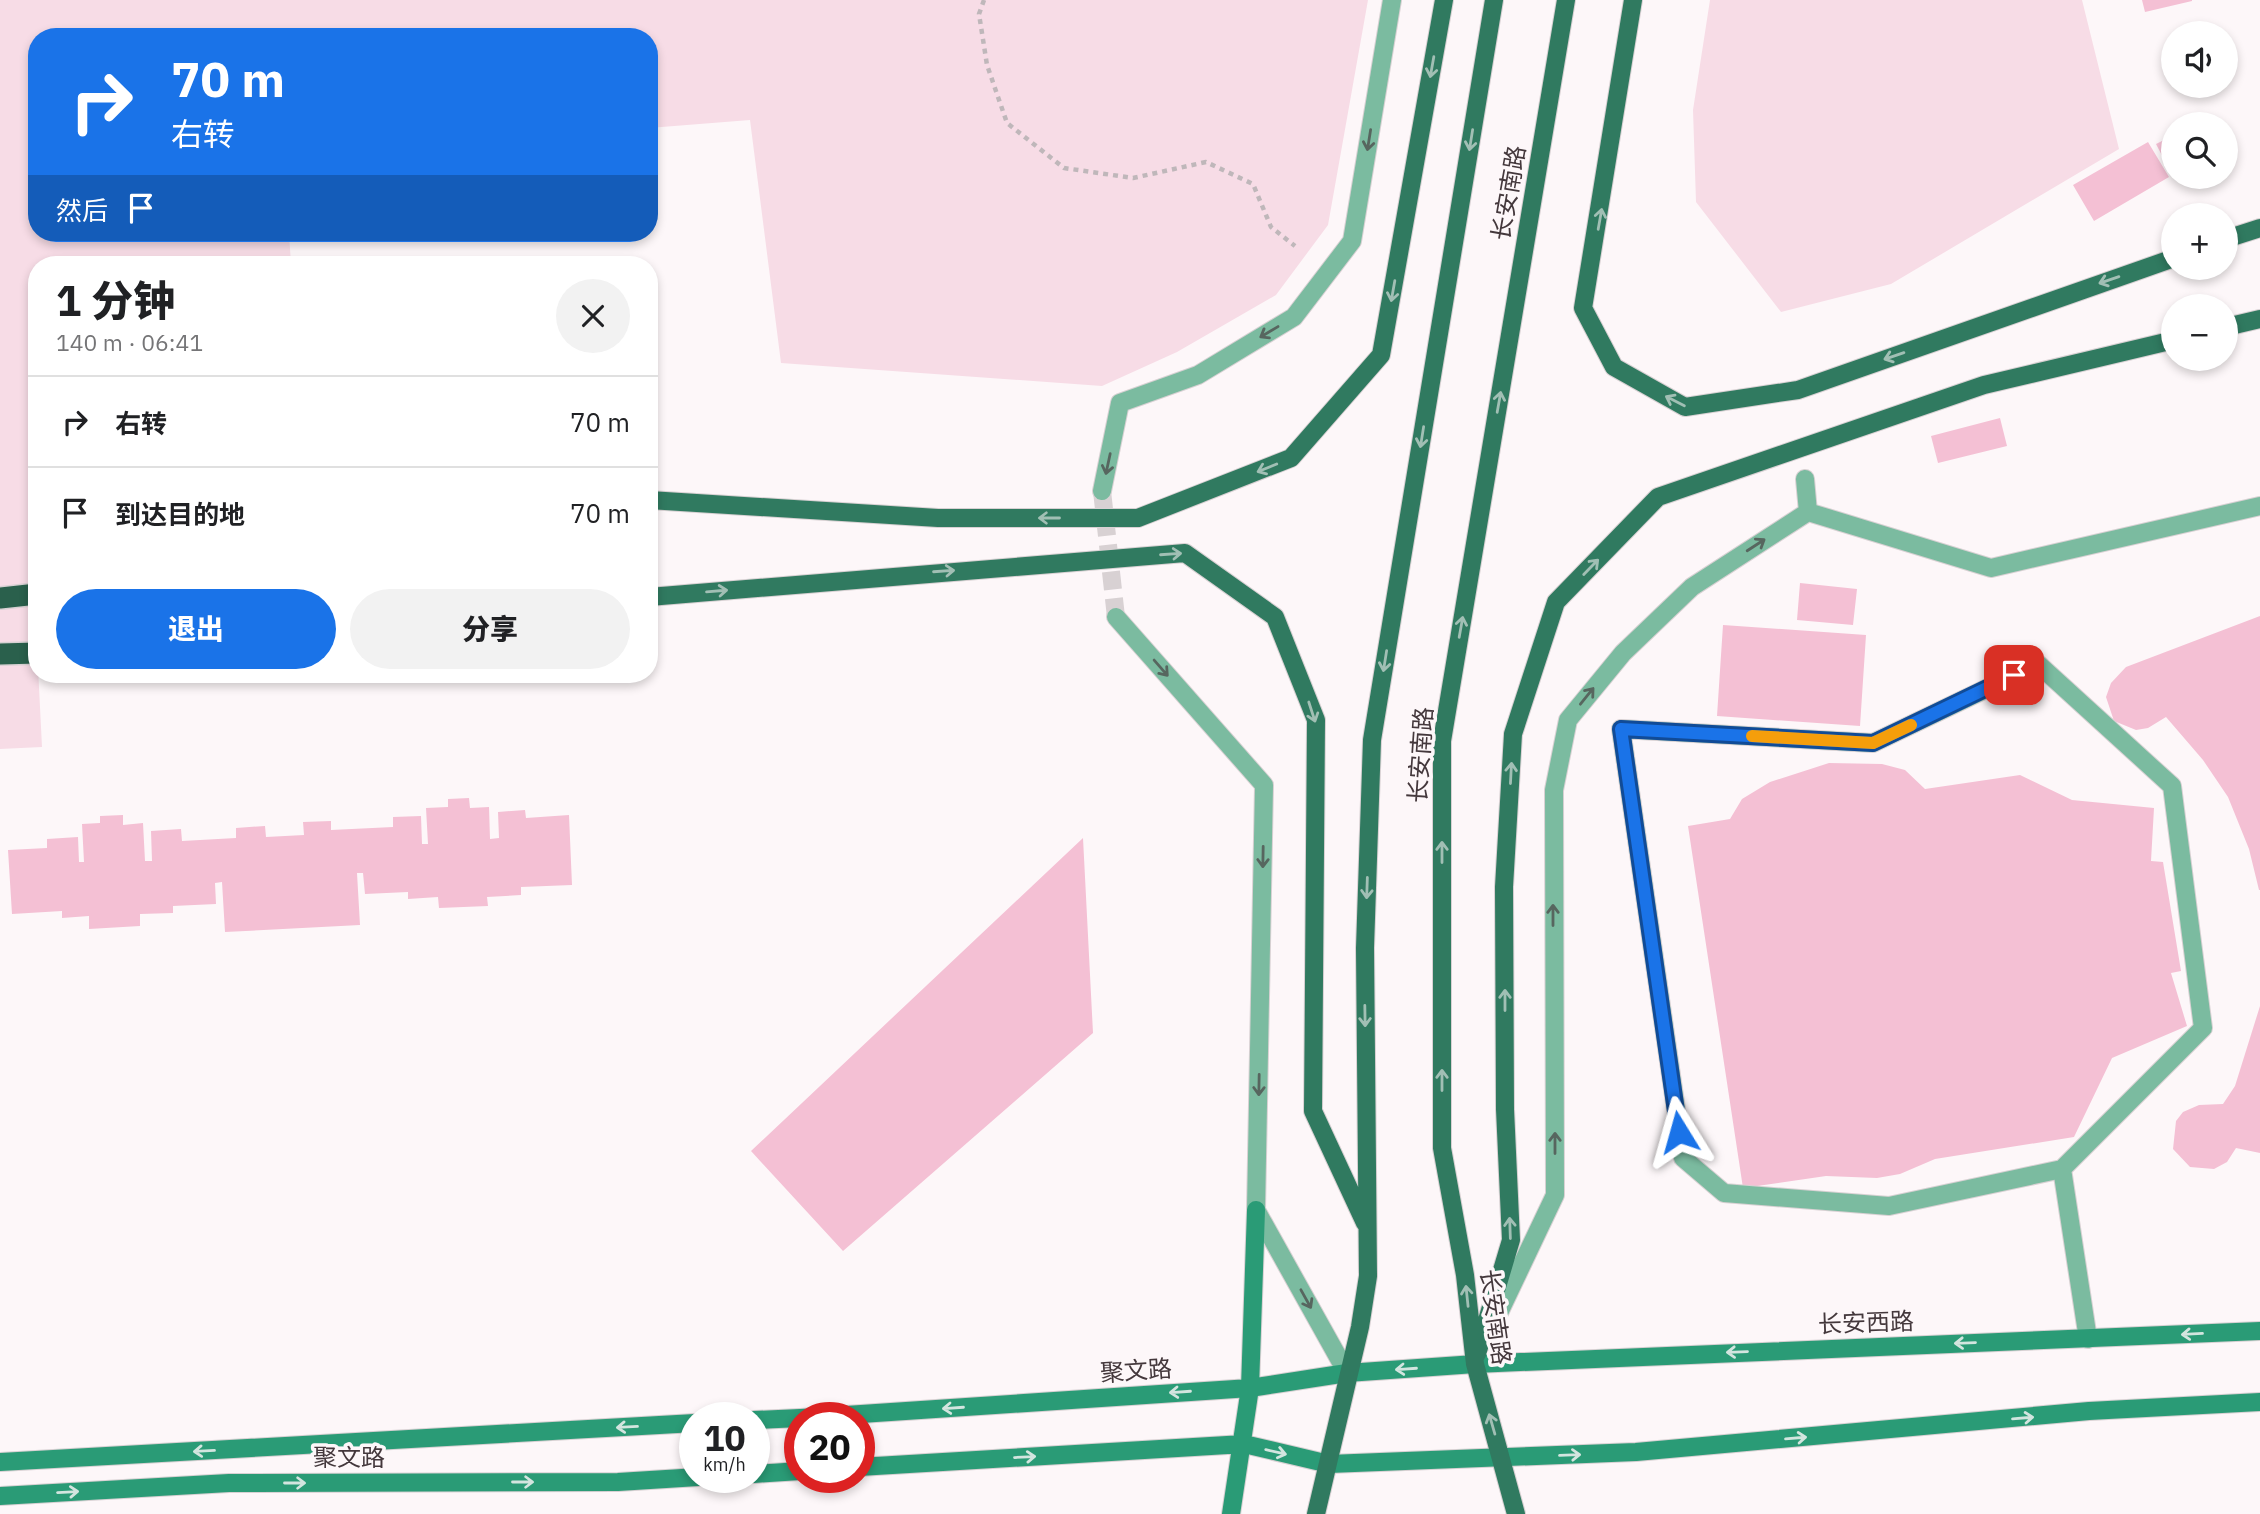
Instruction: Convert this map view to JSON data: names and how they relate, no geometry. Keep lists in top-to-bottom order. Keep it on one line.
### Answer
{"streets":{"main road":["长安南路"],"street":["长安西路","聚文路"]},"crossings":[["长安南路","长安西路"],["长安南路","聚文路"],["长安西路","聚文路"]],"page":{"map_buttons":["+","−"],"turn":["70 m","右转"],"then":"然后","heading":["1 分钟","140 m · 06:41"],"list":[{"name":"右转","value":"70 m"},{"name":"到达目的地","value":"70 m"}],"buttons":["退出","分享"],"speed":"10 km/h","limit":"20"}}
